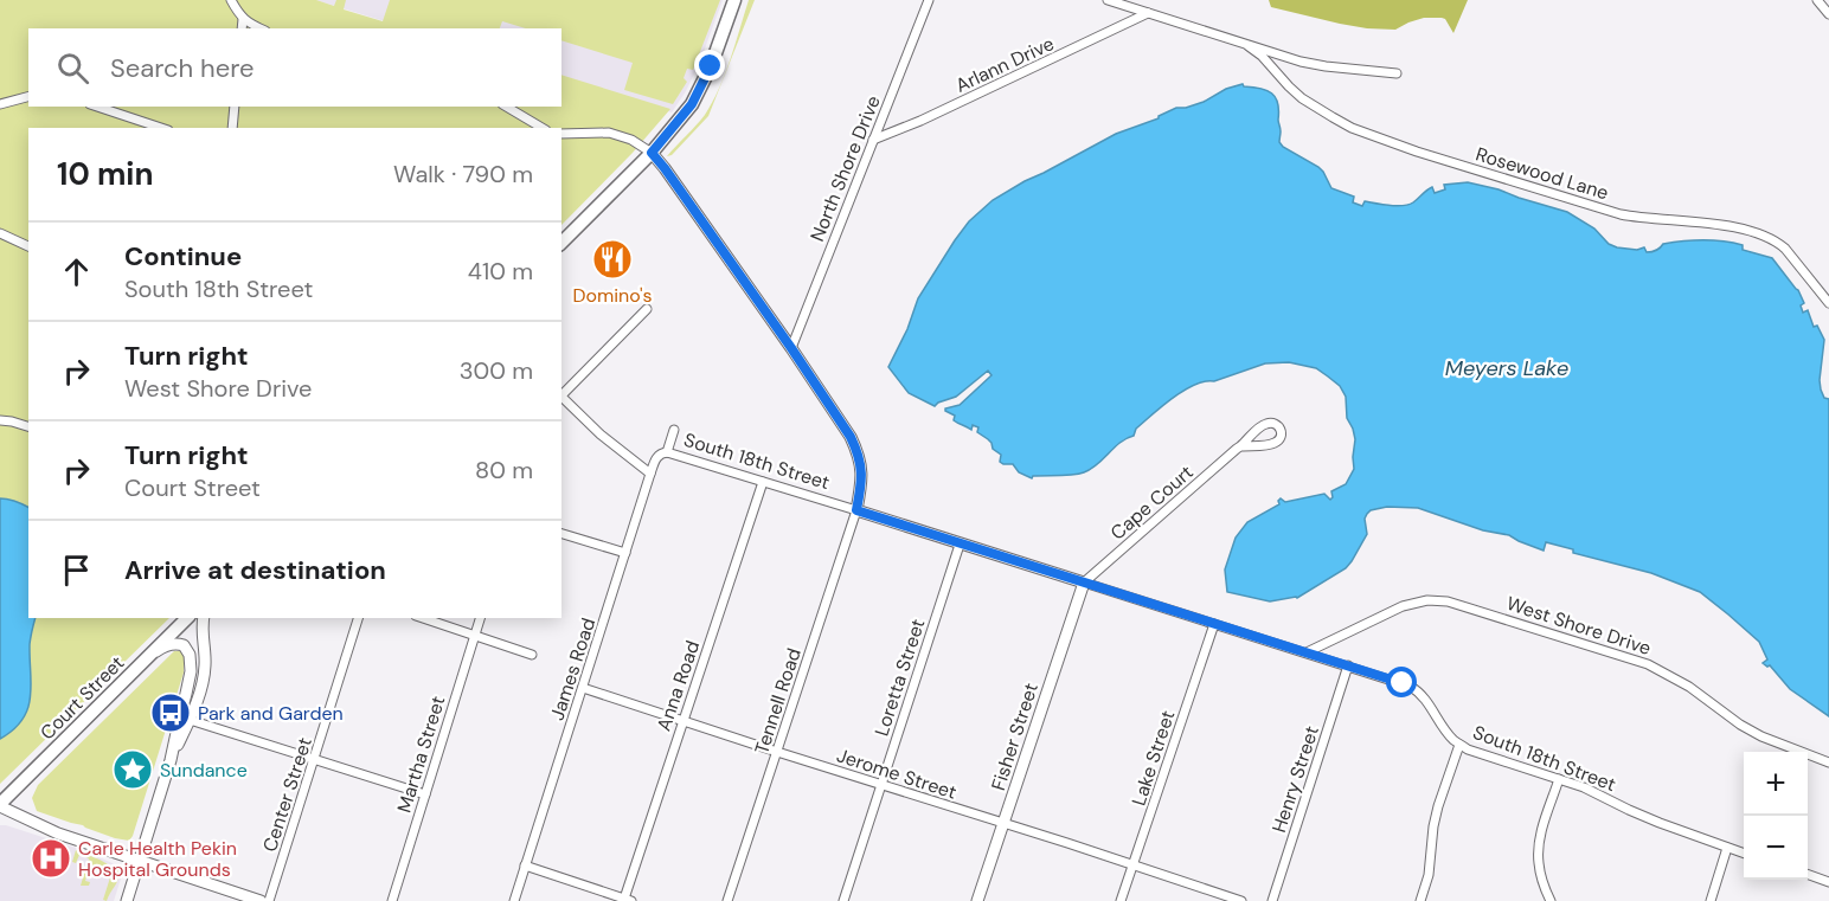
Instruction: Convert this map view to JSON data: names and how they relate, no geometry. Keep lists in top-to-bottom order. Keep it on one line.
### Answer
{"streets":{"main road":["Court Street"],"street":["Arlann Drive","North Shore Drive","Rosewood Lane","South 18th Street","Cape Court","West Shore Drive","James Road","Loretta Street","Anna Road","Tennell Road","Fisher Street","Martha Street","Lake Street","Jerome Street","Henry Street","Center Street"]},"crossings":[["Arlann Drive","North Shore Drive"],["South 18th Street","Cape Court"],["South 18th Street","West Shore Drive"],["South 18th Street","James Road"],["South 18th Street","Loretta Street"],["South 18th Street","Anna Road"],["South 18th Street","Tennell Road"],["South 18th Street","Fisher Street"],["South 18th Street","Lake Street"],["South 18th Street","Henry Street"],["Cape Court","Fisher Street"],["James Road","Jerome Street"],["Loretta Street","Jerome Street"],["Anna Road","Jerome Street"],["Tennell Road","Jerome Street"],["Fisher Street","Jerome Street"],["Lake Street","Jerome Street"]],"water":["Meyers Lake"],"places":{"restaurant":["Domino's"],"bus stop":["Park and Garden"],"place":["Sundance"],"hospital":["Carle Health Pekin Hospital Grounds"]},"page":{"search":"Search here","heading":["10 min","Walk · 790 m"],"list":[["Continue","South 18th Street","410 m"],["Turn right","West Shore Drive","300 m"],["Turn right","Court Street","80 m"],"Arrive at destination"],"map_buttons":["+","−"]}}
